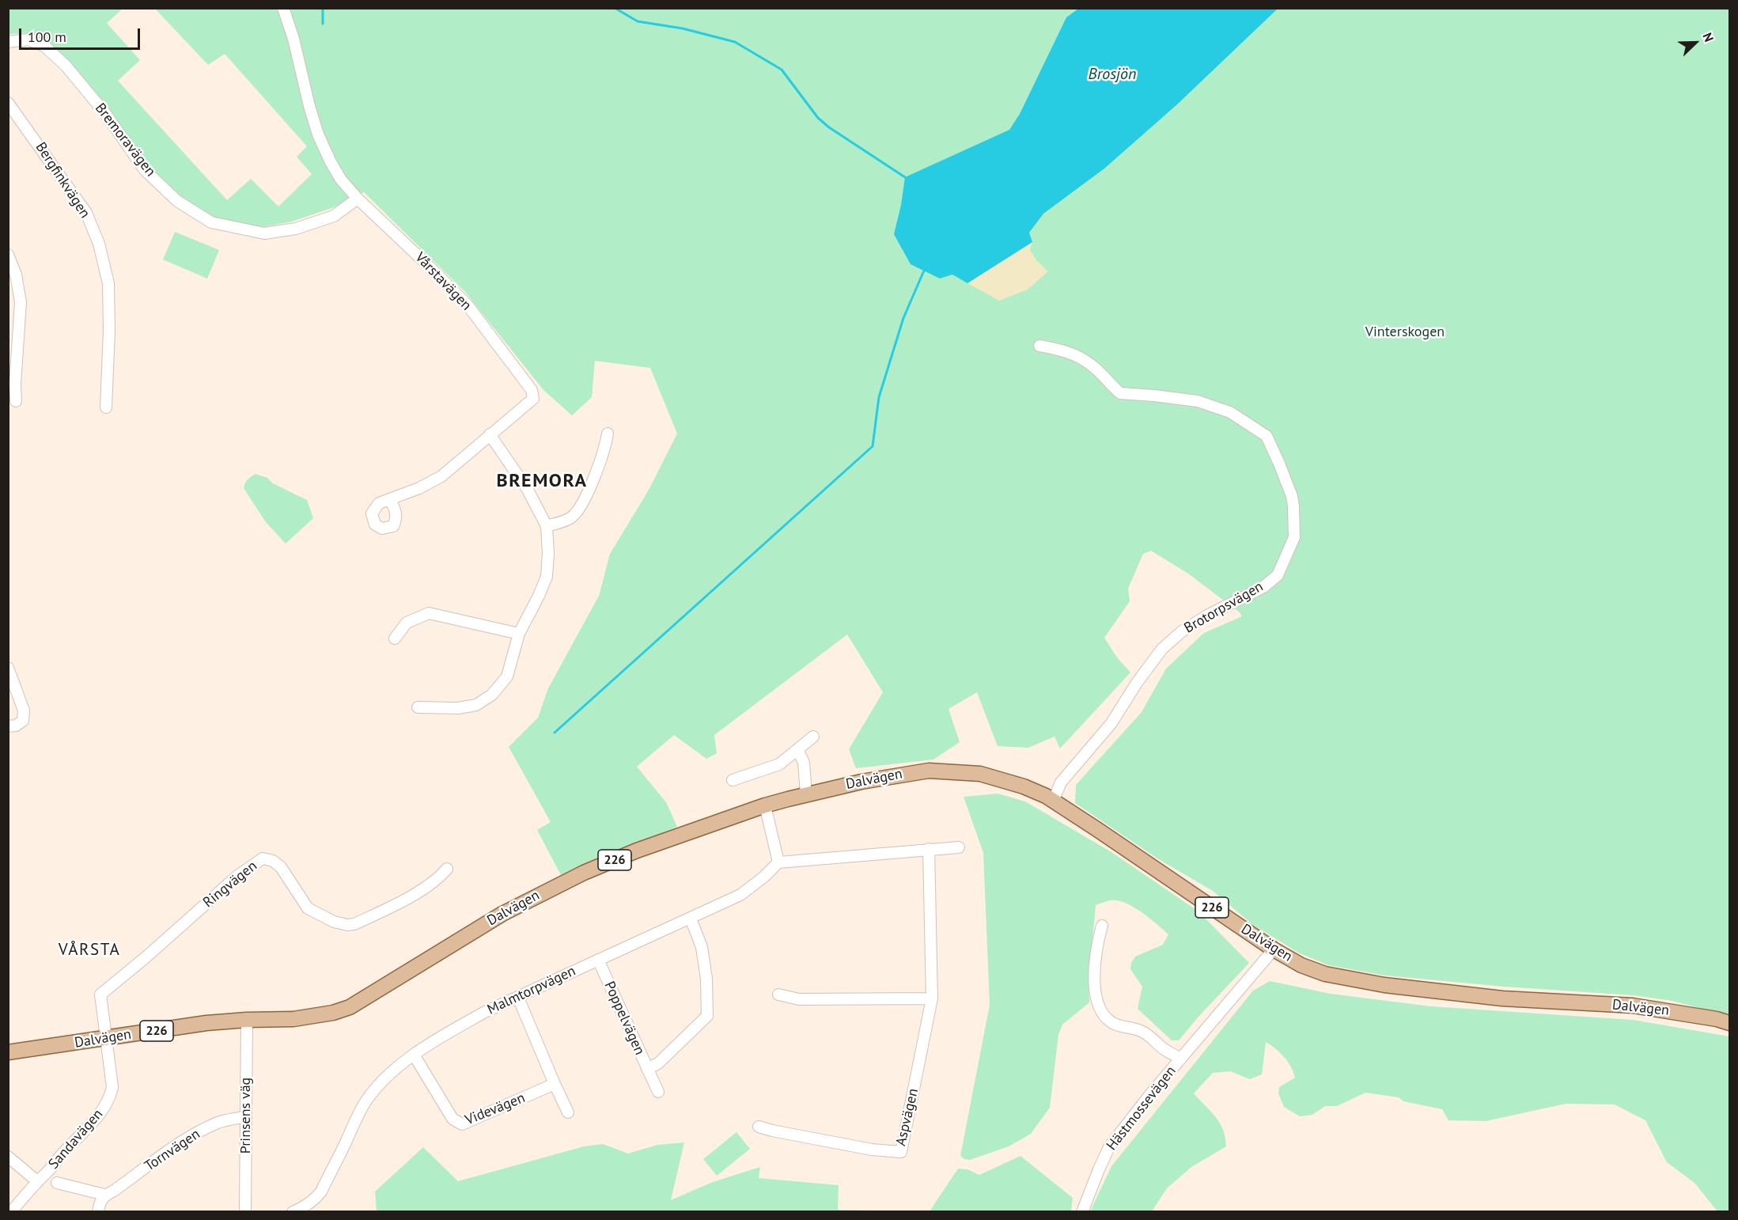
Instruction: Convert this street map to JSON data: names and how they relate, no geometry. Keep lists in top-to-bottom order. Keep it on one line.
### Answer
{"streets":{"main road":["Dalvägen","226"],"street":["Bremoravägen","Bergfinkvägen","Vårstavägen","Brotorpsvägen","Ringvägen","Malmtorpvägen","Poppelvägen","Hästmossevägen","Videvägen","Prinsens väg","Aspvägen","Sandavägen","Tornvägen"]},"crossings":[["Bremoravägen","Vårstavägen"],["Brotorpsvägen","Dalvägen"],["Dalvägen","Ringvägen"],["Dalvägen","Hästmossevägen"],["Dalvägen","Prinsens väg"],["Dalvägen","Sandavägen"],["Ringvägen","Sandavägen"],["Malmtorpvägen","Poppelvägen"],["Malmtorpvägen","Videvägen"],["Prinsens väg","Tornvägen"]],"districts":["BREMORA","VÅRSTA"],"water":["Brosjön"],"parks":["Vinterskogen"],"scale_bar":"100 m","north":"top right"}
